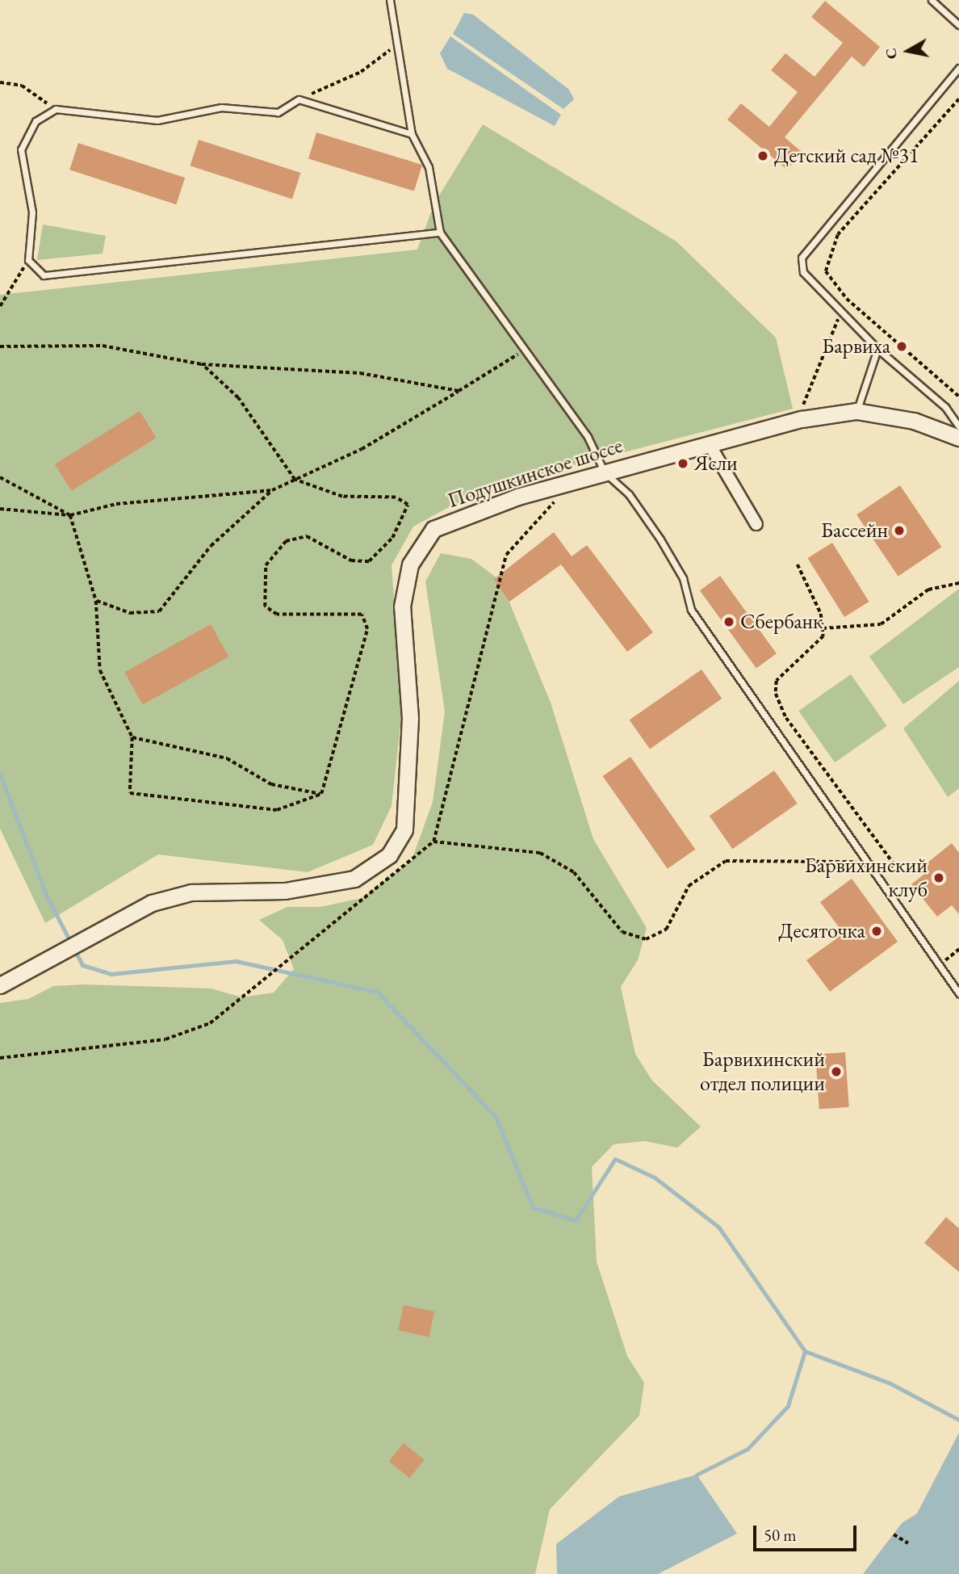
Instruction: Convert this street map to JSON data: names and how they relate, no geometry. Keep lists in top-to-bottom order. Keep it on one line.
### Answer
{"streets":{"main road":["Подушкинское шоссе"]},"places":["Детский сад №31","Барвиха","Ясли","Бассейн","Сбербанк","Барвихинский клуб","Десяточка","Барвихинский отдел полиции"],"scale_bar":"50 m","north":"left"}
